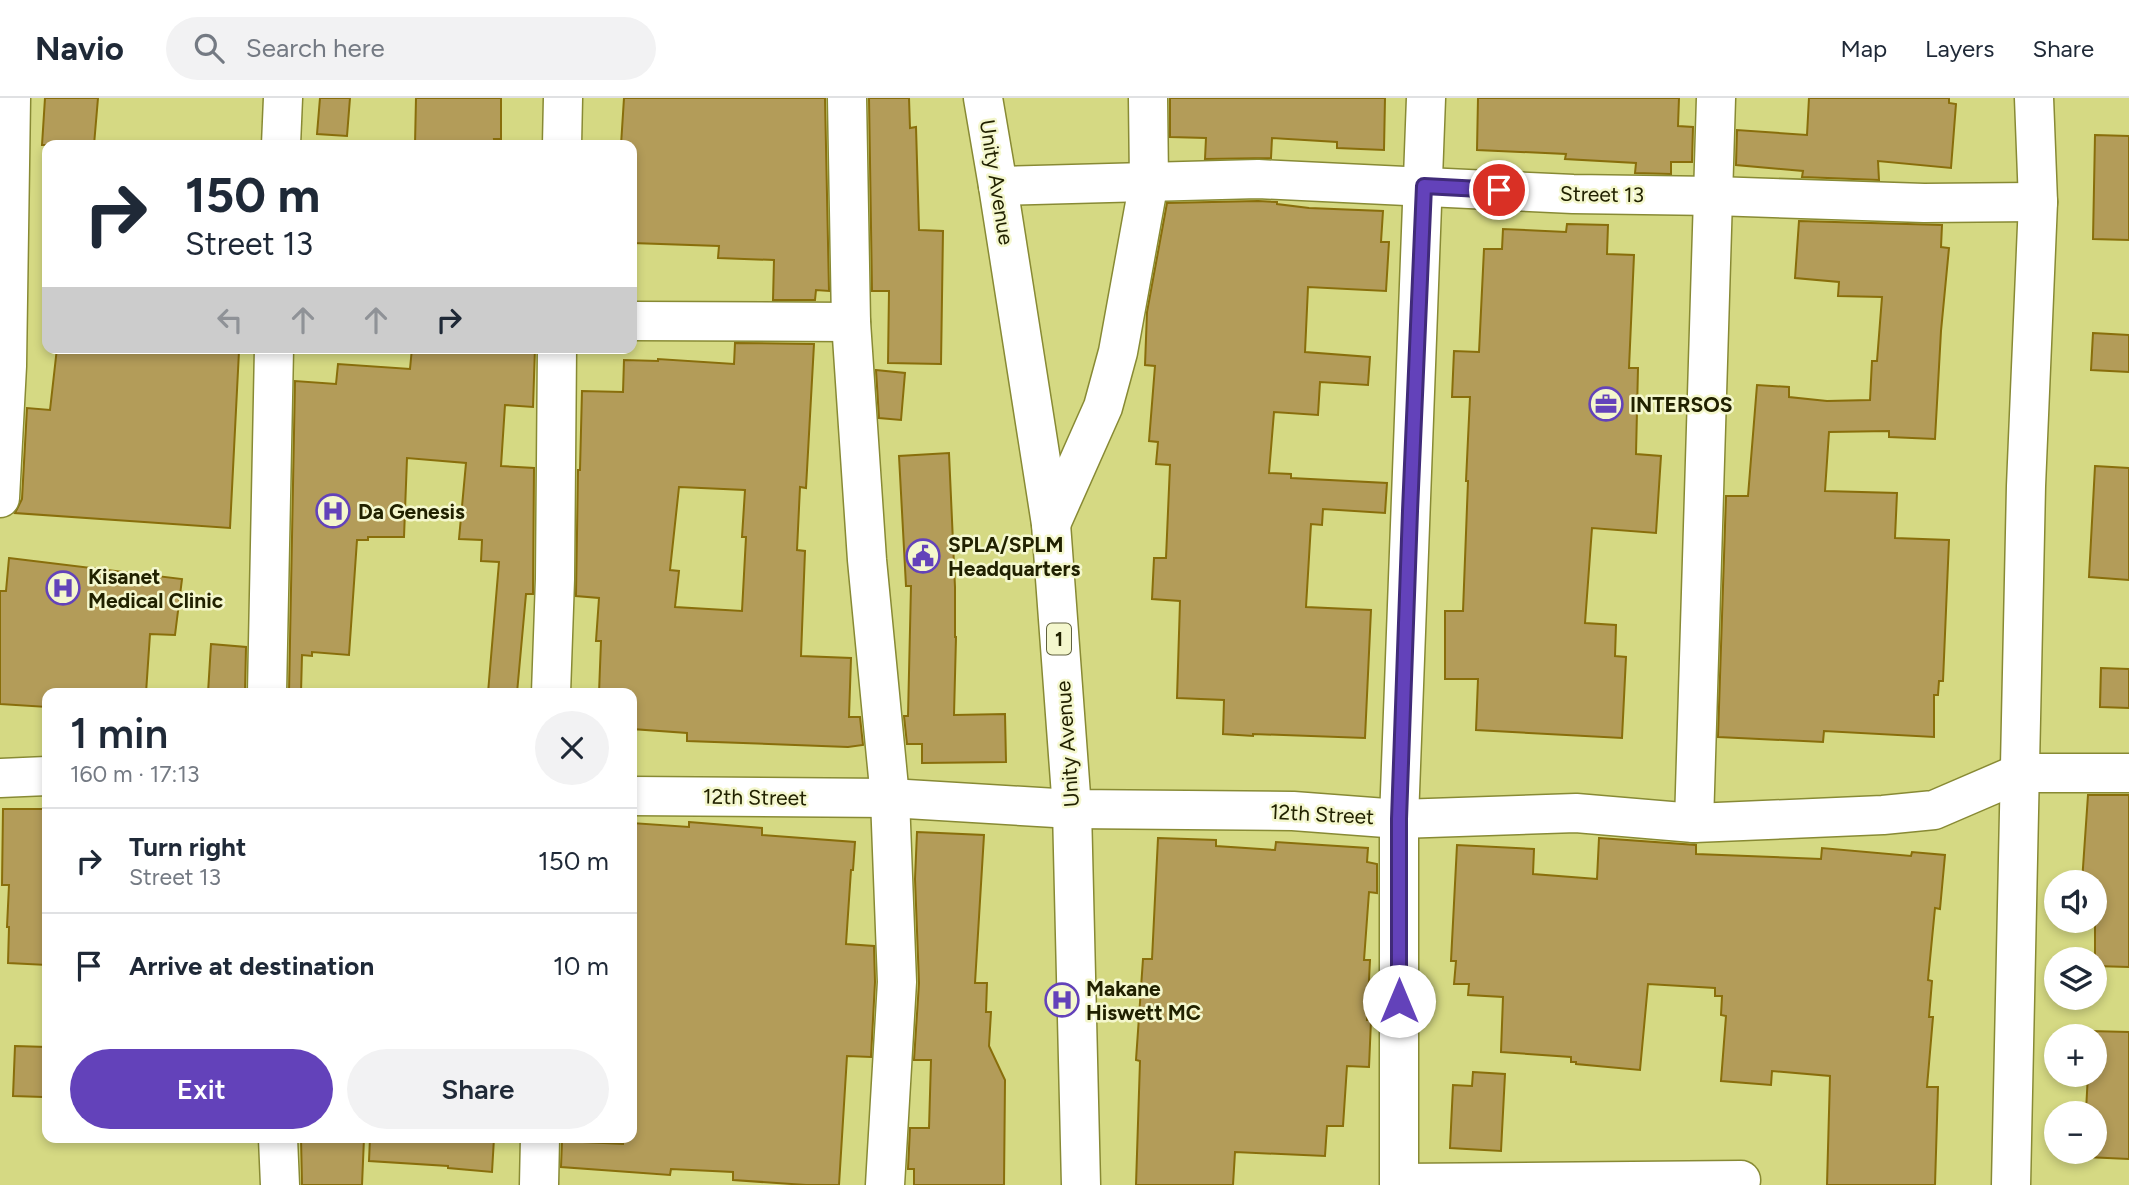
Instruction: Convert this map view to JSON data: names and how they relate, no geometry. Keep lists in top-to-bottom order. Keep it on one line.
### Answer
{"streets":{"street":["Unity Avenue","Street 13","1","12th Street"]},"crossings":[["Unity Avenue","Street 13"],["Unity Avenue","12th Street"]],"places":{"office":["INTERSOS"],"hospital":["Da Genesis","Kisanet Medical Clinic","Makane Hiswett MC"],"public building":["SPLA/SPLM Headquarters"]},"page":{"header":"Navio","search":"Search here","nav":["Map","Layers","Share"],"turn":["150 m","Street 13"],"heading":["1 min","160 m · 17:13"],"list":[{"name":"Turn right","note":"Street 13","value":"150 m"},{"name":"Arrive at destination","value":"10 m"}],"map_buttons":["+","−"],"buttons":["Exit","Share"]}}
